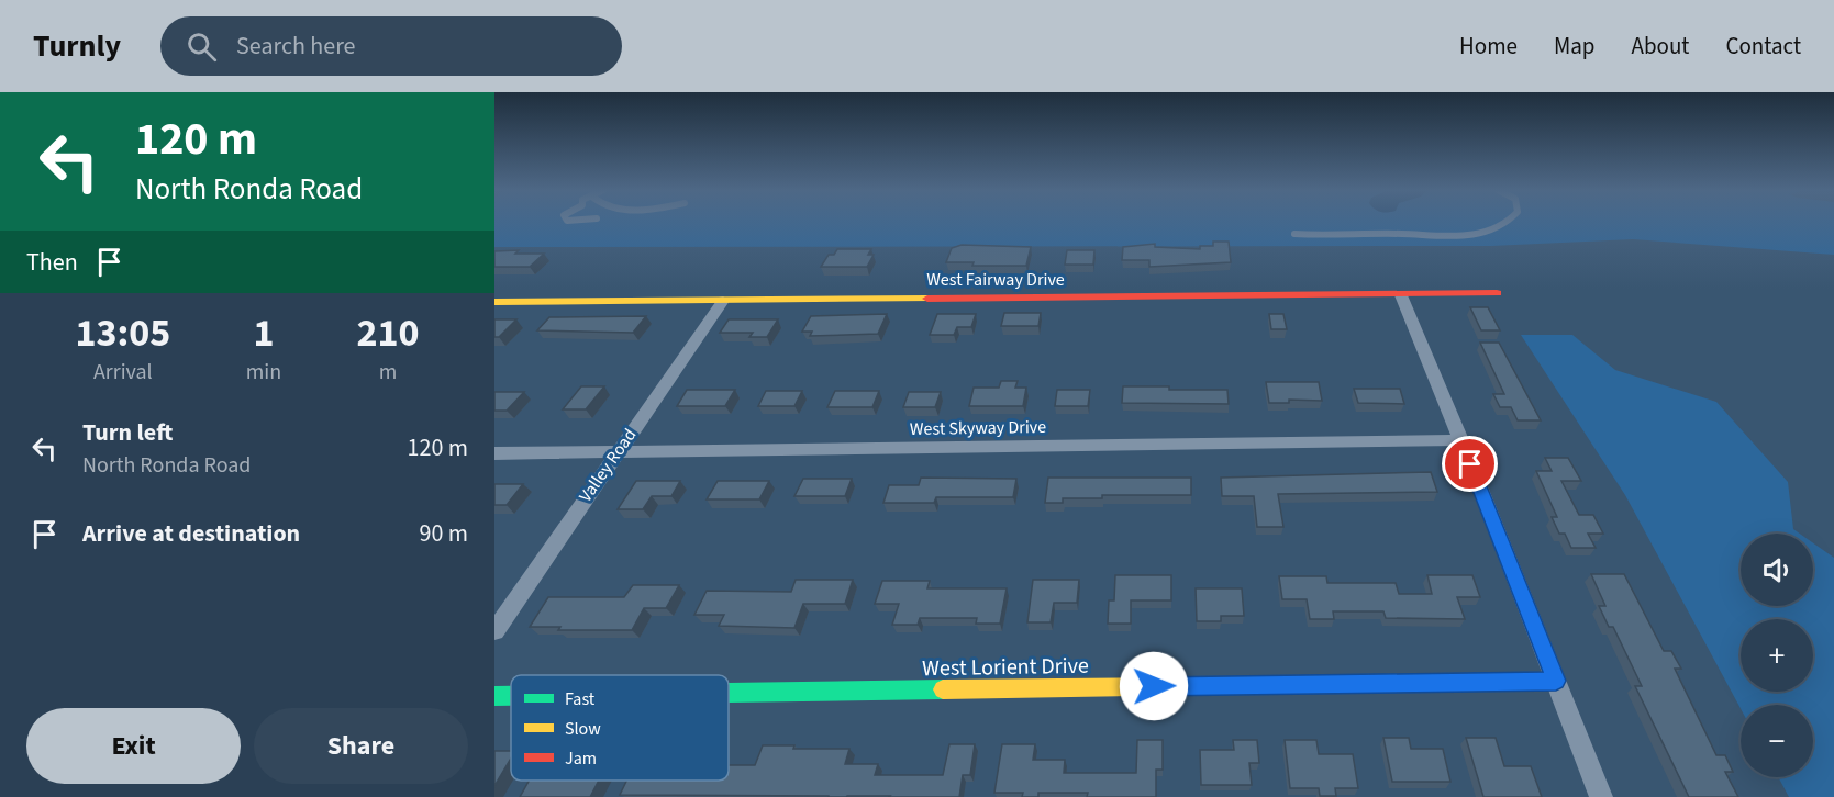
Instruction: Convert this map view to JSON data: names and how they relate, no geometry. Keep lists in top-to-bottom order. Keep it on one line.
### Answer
{"streets":{"street":["West Fairway Drive","West Skyway Drive","Valley Road","West Lorient Drive"]},"crossings":[["West Fairway Drive","Valley Road"],["West Skyway Drive","Valley Road"]],"legend":["Fast","Slow","Jam"],"page":{"header":"Turnly","search":"Search here","nav":["Home","Map","About","Contact"],"turn":["120 m","North Ronda Road"],"then":"Then","eta":["13:05","Arrival","1","min","210","m"],"list":[{"name":"Turn left","note":"North Ronda Road","value":"120 m"},{"name":"Arrive at destination","value":"90 m"}],"map_buttons":["+","−"],"buttons":["Exit","Share"]}}
